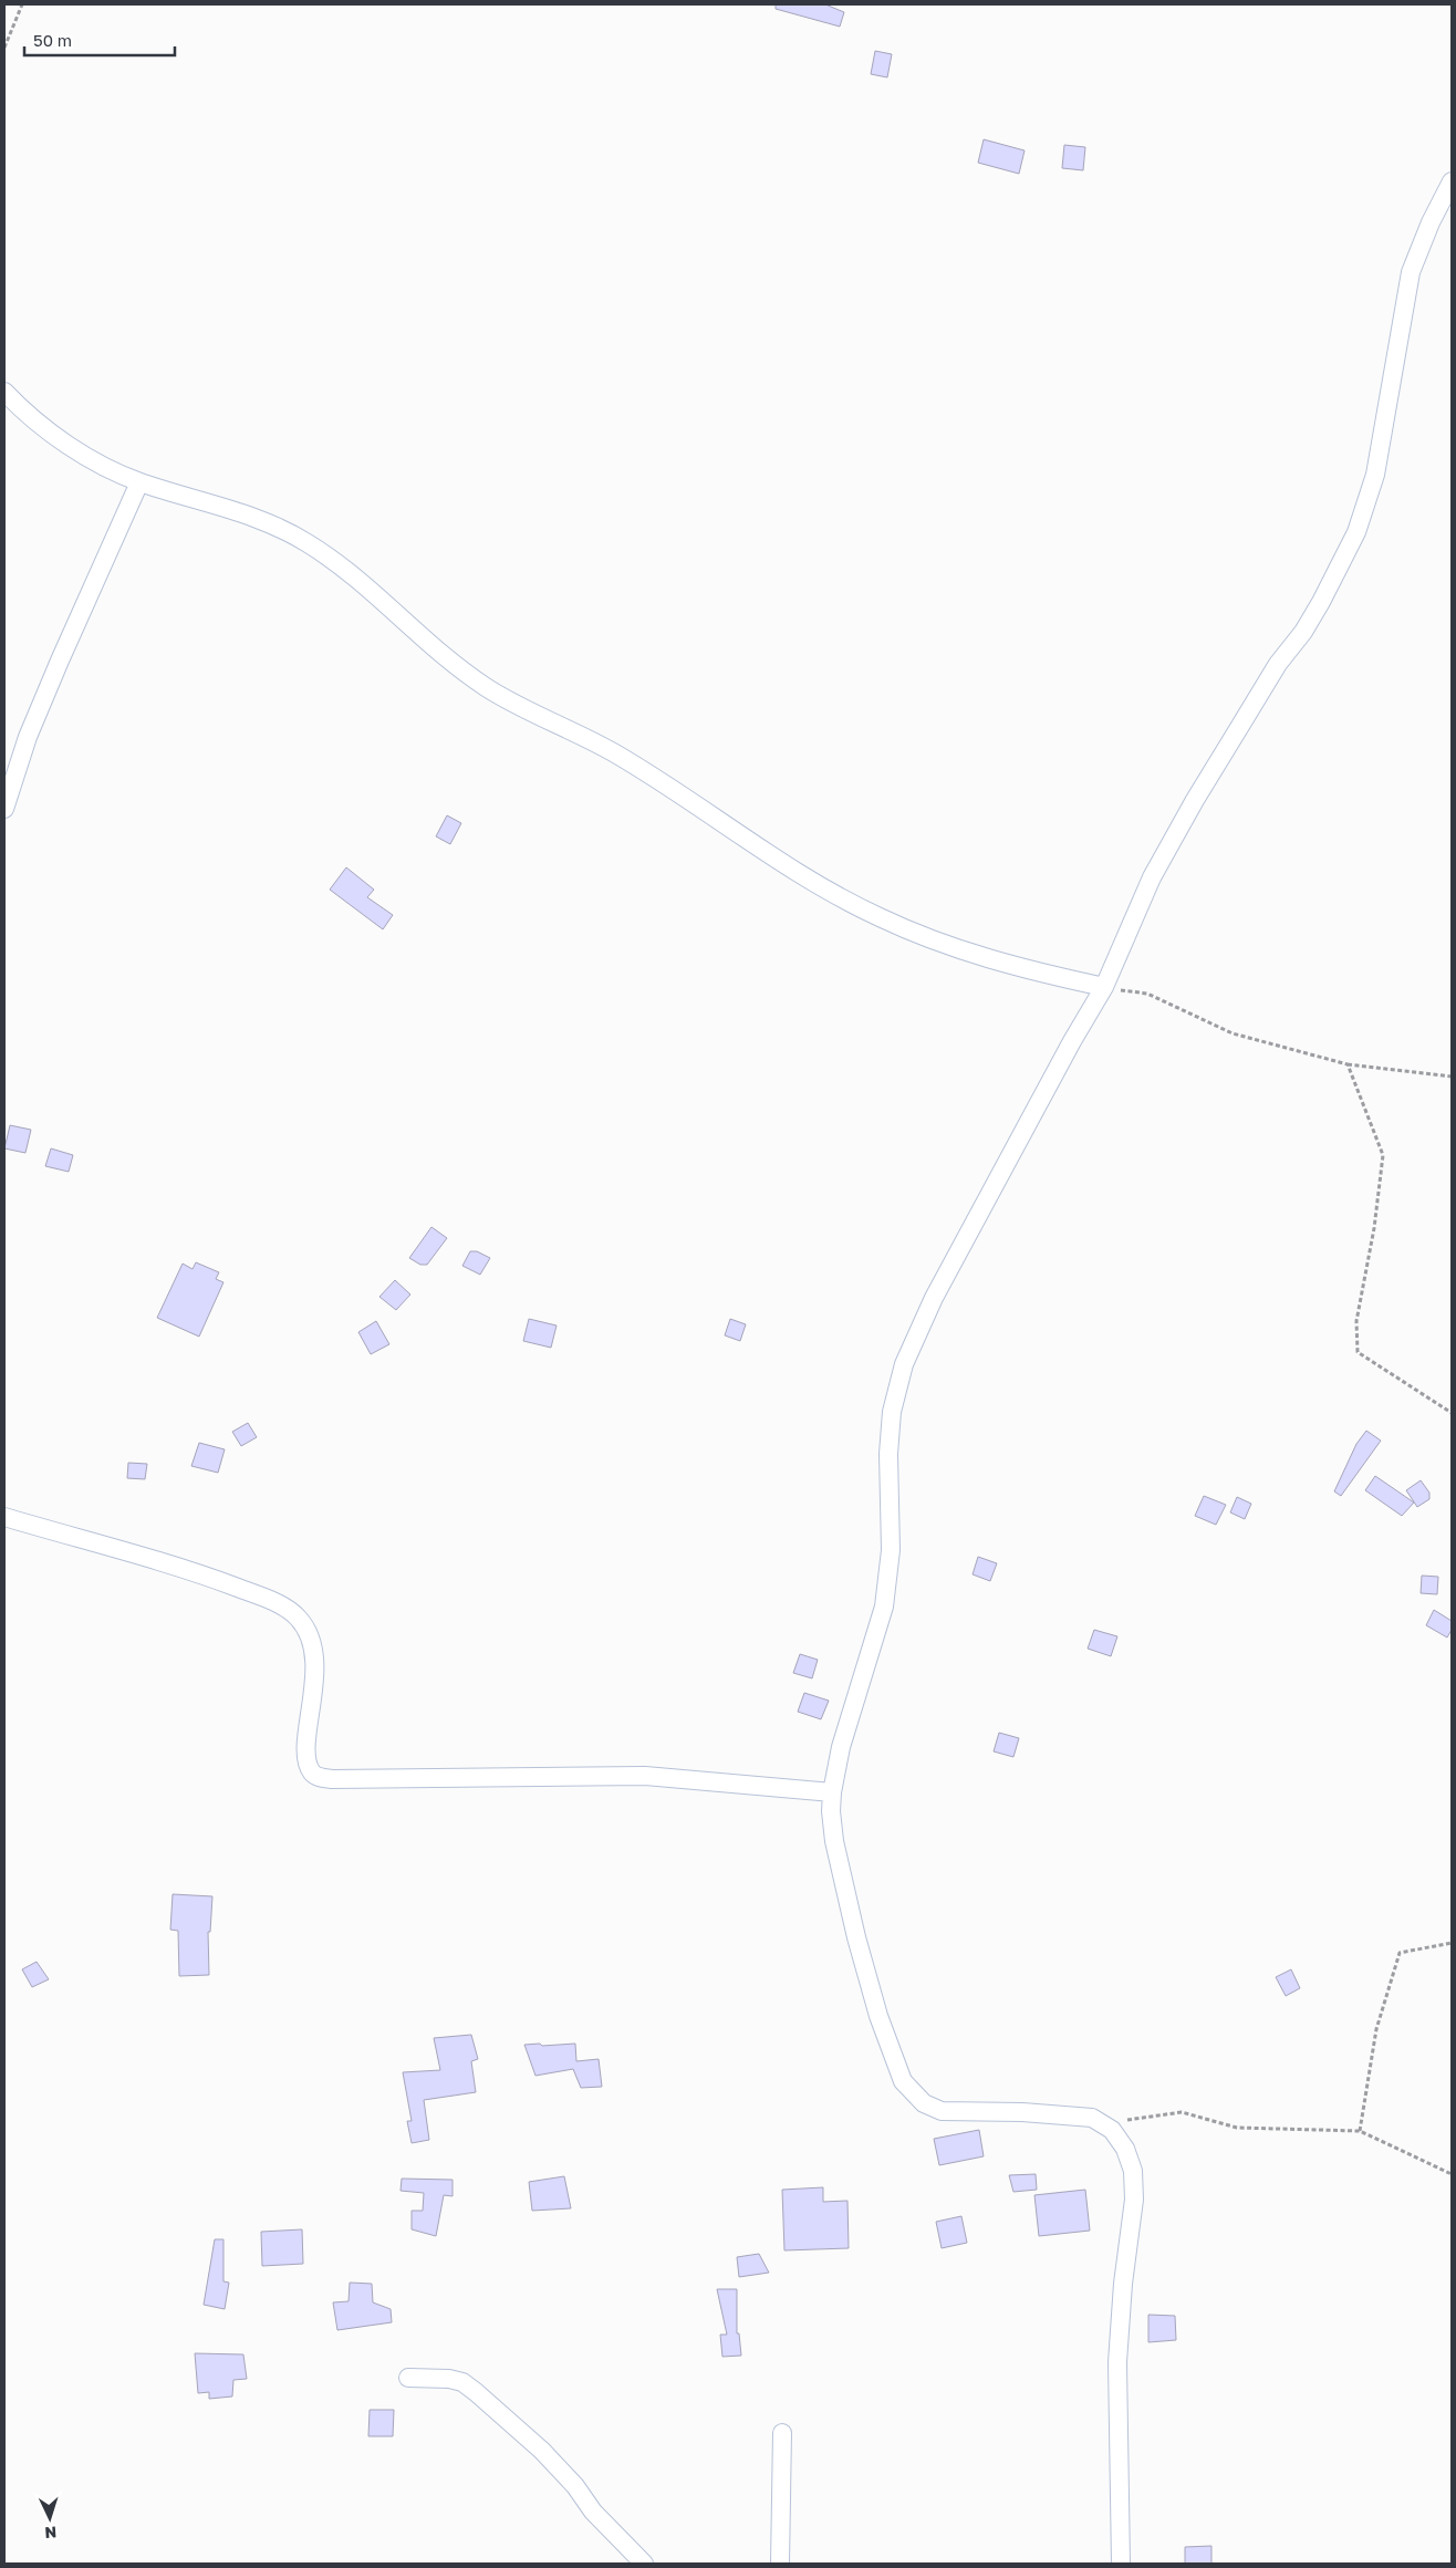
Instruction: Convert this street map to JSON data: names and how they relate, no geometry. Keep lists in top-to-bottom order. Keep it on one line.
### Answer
{"scale_bar":"50 m","north":"bottom"}
